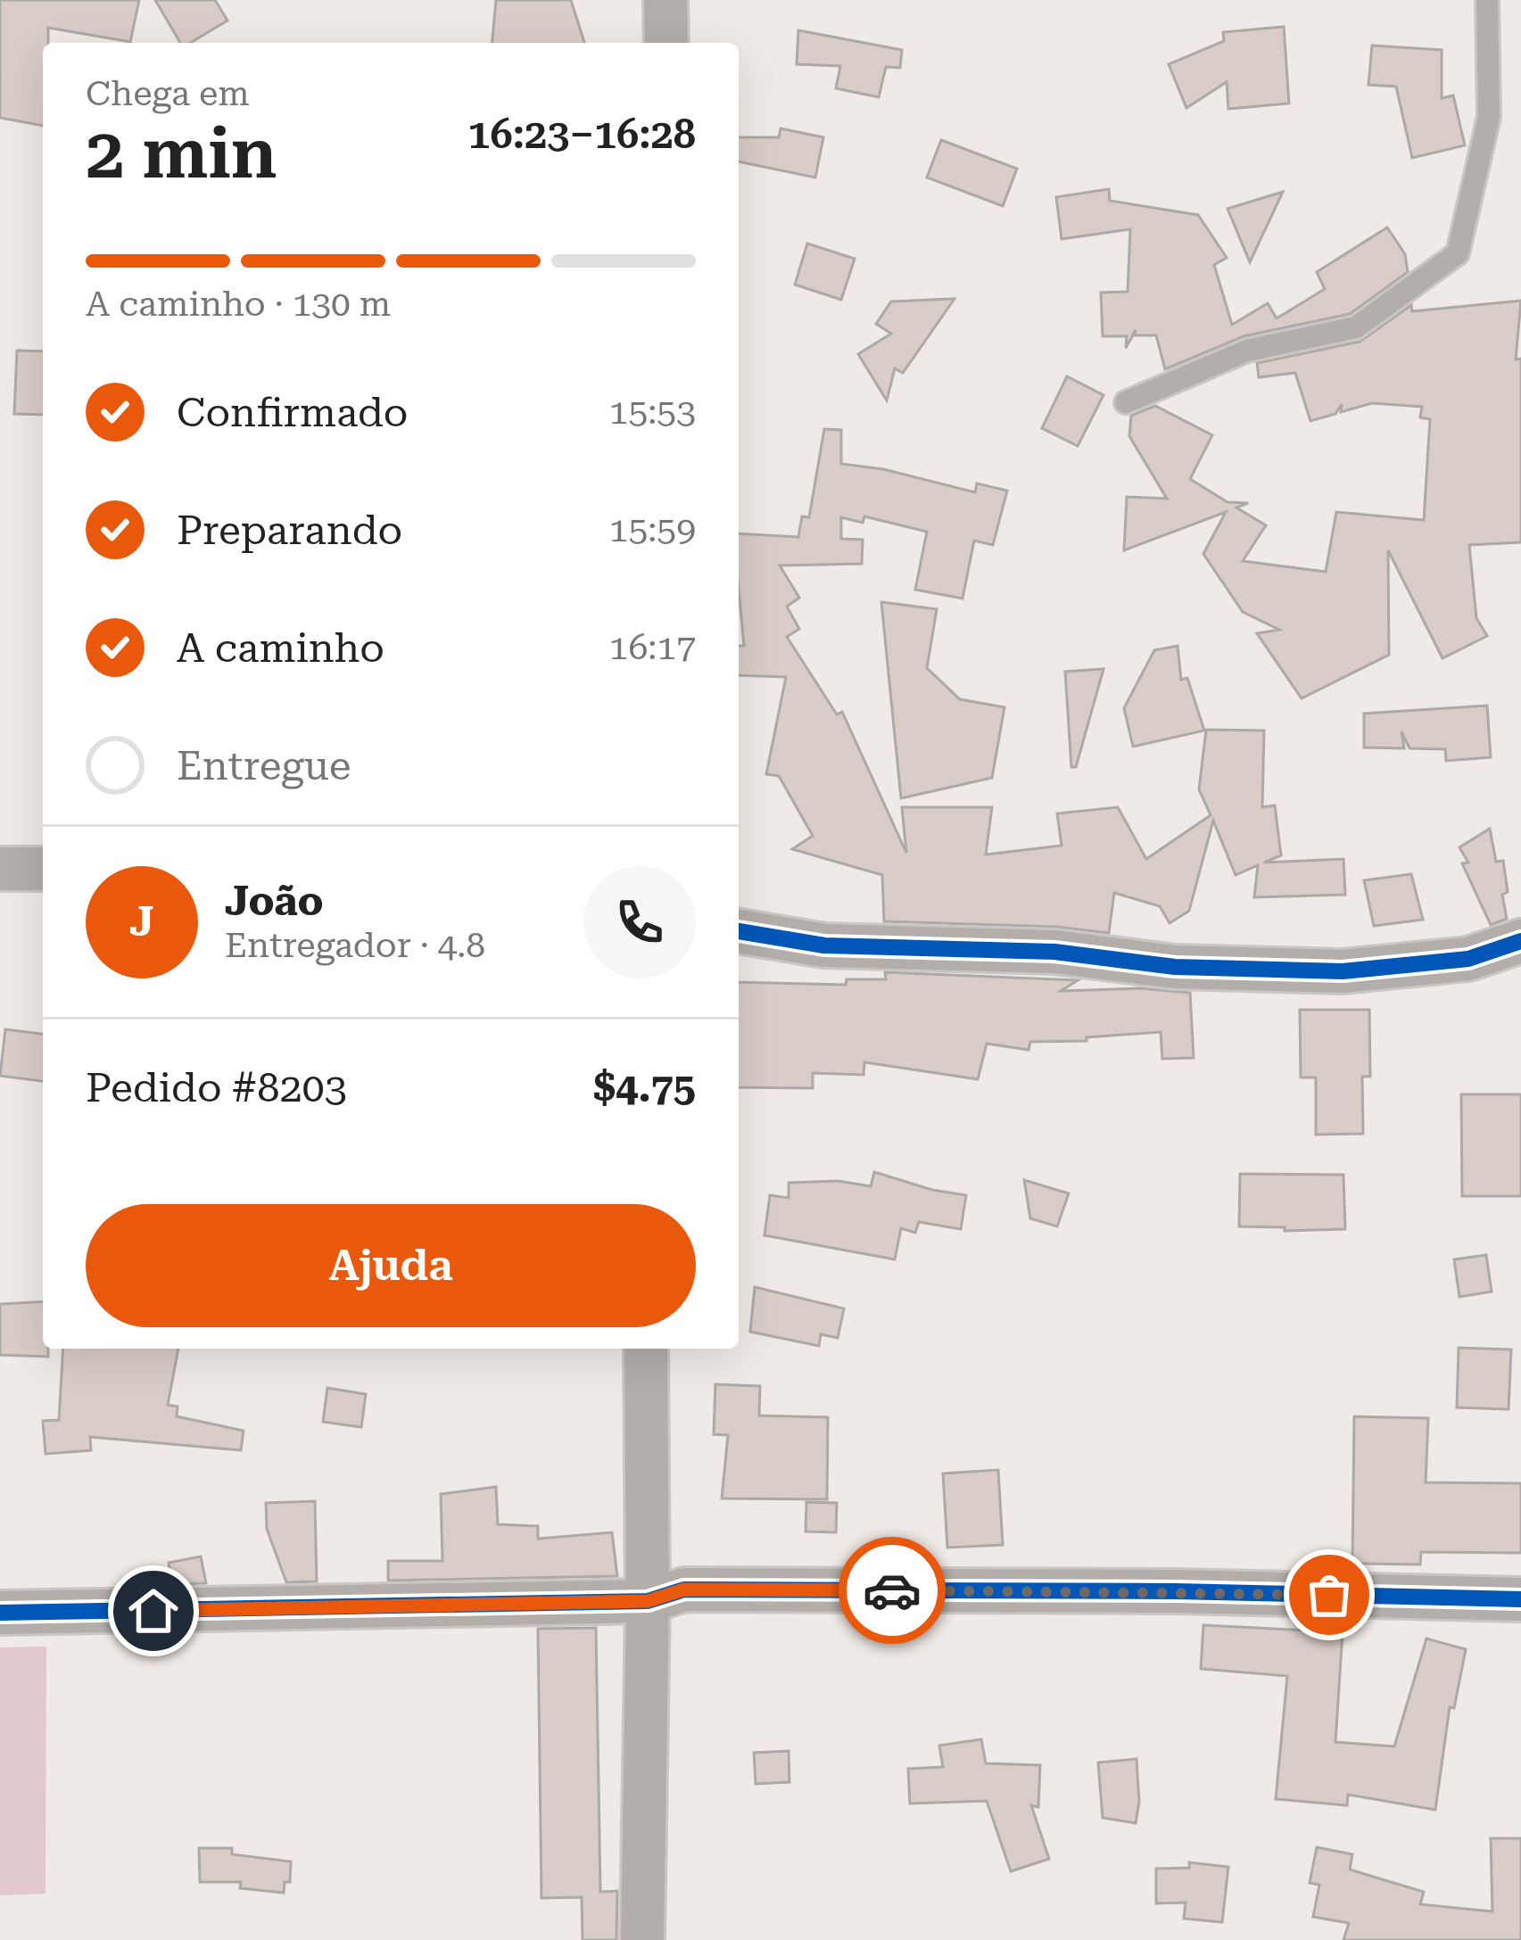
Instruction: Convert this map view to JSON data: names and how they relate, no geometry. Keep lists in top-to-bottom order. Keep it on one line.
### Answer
{"page":{"heading":["2 min","Chega em","16:23–16:28"],"panel":["João","Entregador · 4.8","Pedido #8203","$4.75"],"bar":"A caminho · 130 m","list":[["Confirmado","15:53"],["Preparando","15:59"],["A caminho","16:17"],"Entregue"],"round":"J","buttons":"Ajuda"}}
